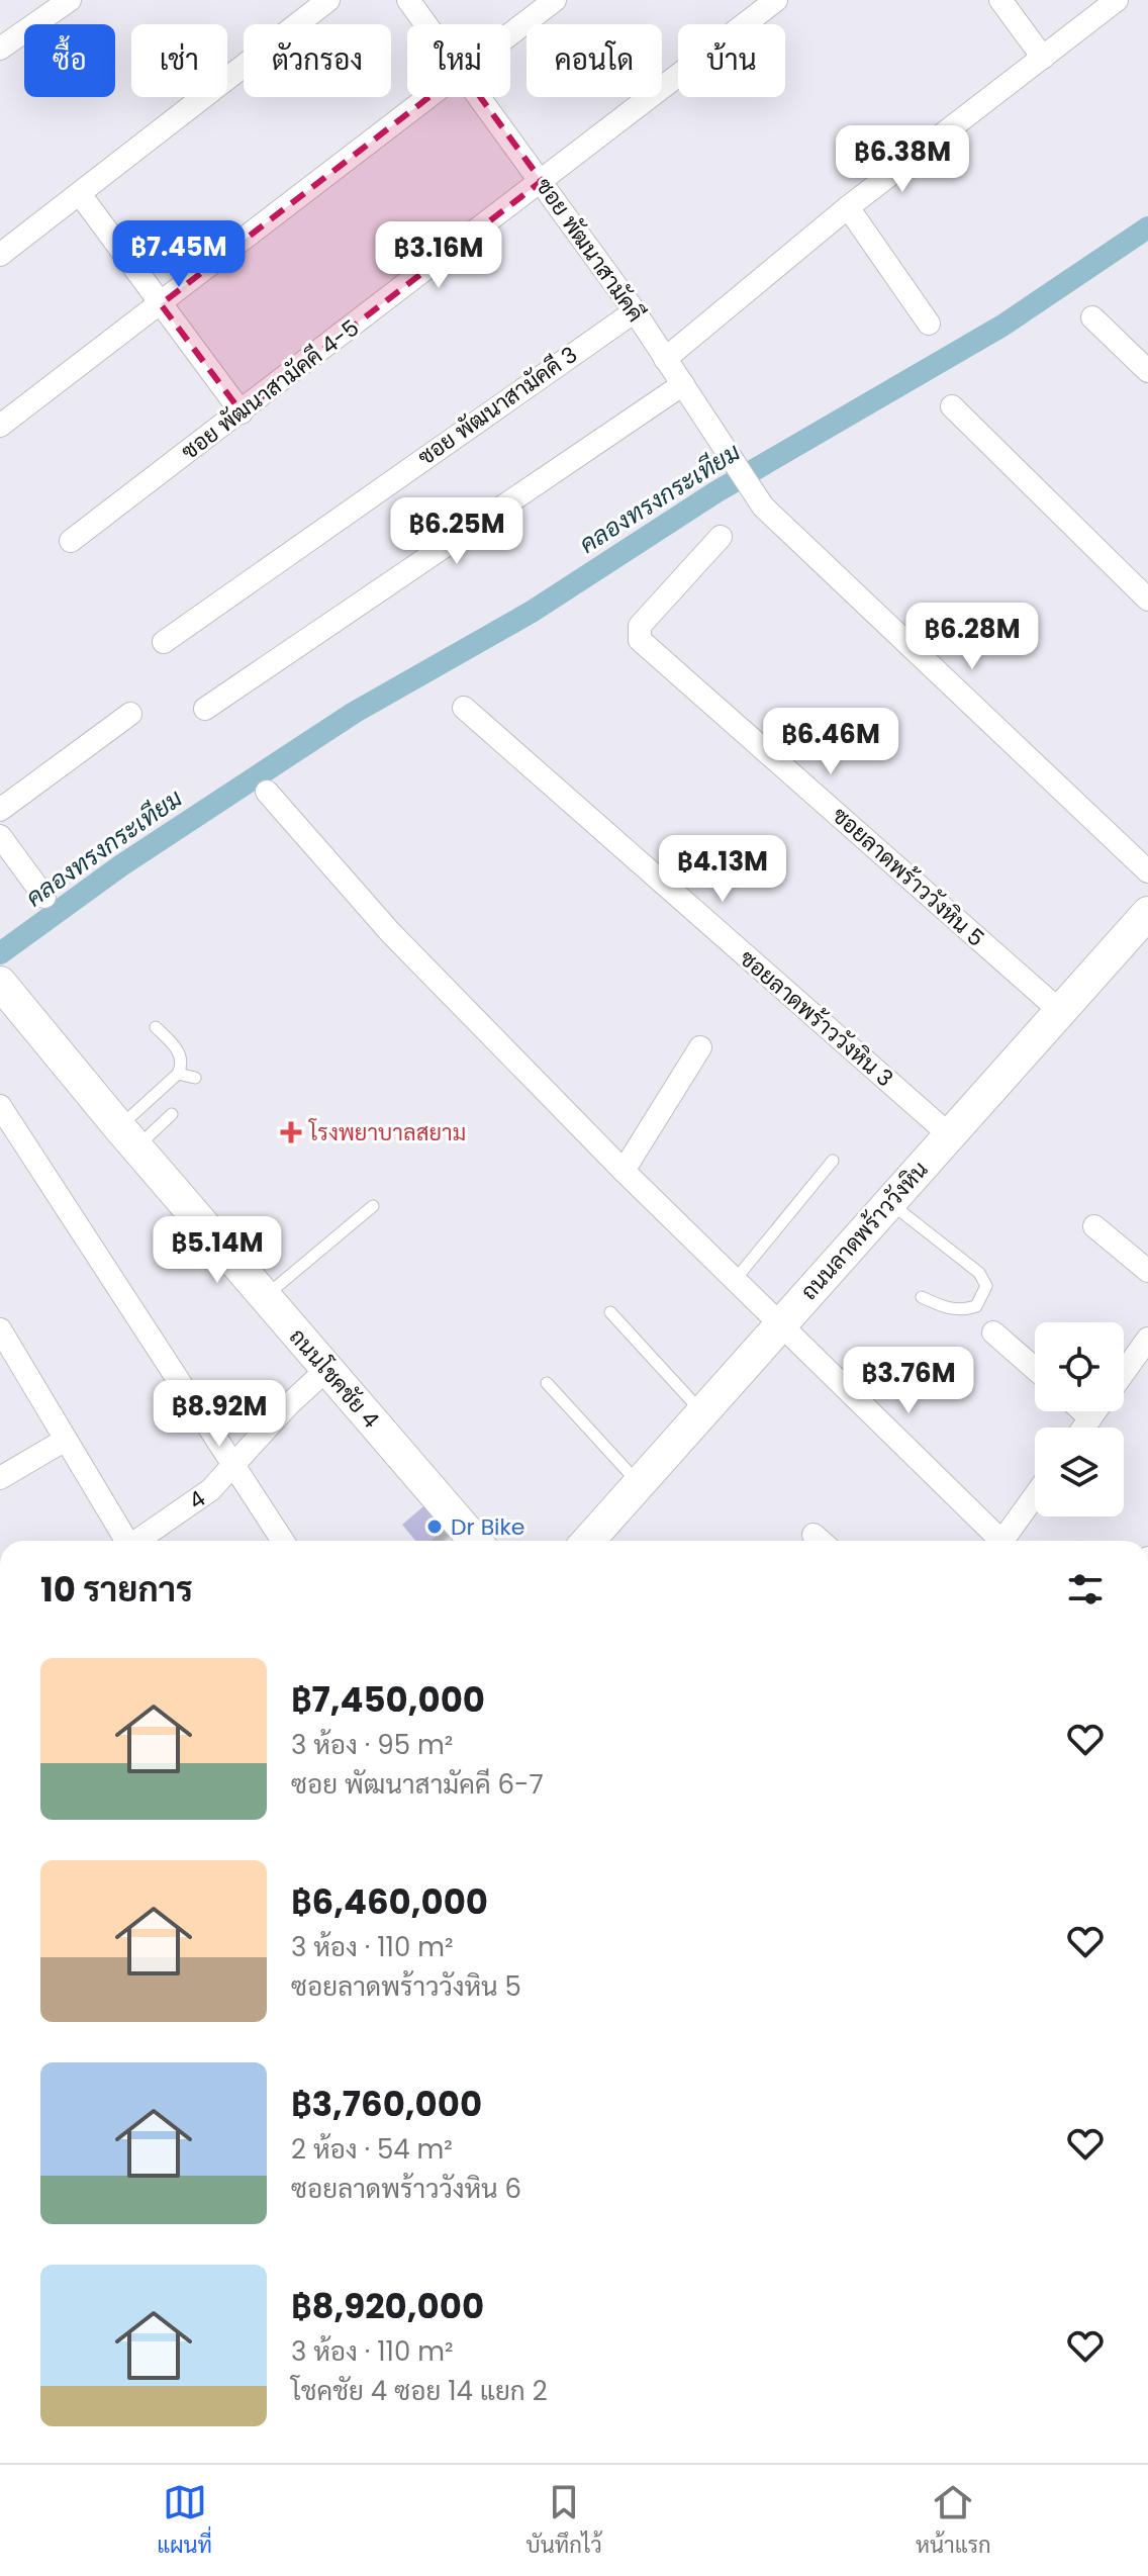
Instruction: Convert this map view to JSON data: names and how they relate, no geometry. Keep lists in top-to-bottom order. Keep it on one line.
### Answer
{"streets":{"main road":["ถนนลาดพร้าววังหิน","ถนนโชคชัย 4"],"street":["ซอย พัฒนาสามัคคี","ซอย พัฒนาสามัคคี 4-5","ซอย พัฒนาสามัคคี 3","ซอยลาดพร้าววังหิน 5","ซอยลาดพร้าววังหิน 3","4"]},"crossings":[["ซอย พัฒนาสามัคคี","ซอย พัฒนาสามัคคี 4-5"],["ซอย พัฒนาสามัคคี","ซอย พัฒนาสามัคคี 3"],["ซอยลาดพร้าววังหิน 5","ถนนลาดพร้าววังหิน"],["ซอยลาดพร้าววังหิน 3","ถนนลาดพร้าววังหิน"],["ถนนโชคชัย 4","4"]],"water":["คลองทรงกระเทียม"],"places":{"health":["โรงพยาบาลสยาม"],"other":["Dr Bike"]},"page":{"chip":["ซื้อ","เช่า","ตัวกรอง","ใหม่","คอนโด","บ้าน"],"price":["฿6.38M","฿7.45M","฿3.16M","฿6.25M","฿6.28M","฿6.46M","฿4.13M","฿5.14M","฿3.76M","฿8.92M"],"heading":"10 รายการ","list":[{"name":"฿7,450,000","note":"3 ห้อง · 95 m² · ซอย พัฒนาสามัคคี 6-7"},{"name":"฿6,460,000","note":"3 ห้อง · 110 m² · ซอยลาดพร้าววังหิน 5"},{"name":"฿3,760,000","note":"2 ห้อง · 54 m² · ซอยลาดพร้าววังหิน 6"},{"name":"฿8,920,000","note":"3 ห้อง · 110 m² · โชคชัย 4 ซอย 14 แยก 2"}],"tabs":["แผนที่","บันทึกไว้","หน้าแรก"]}}
